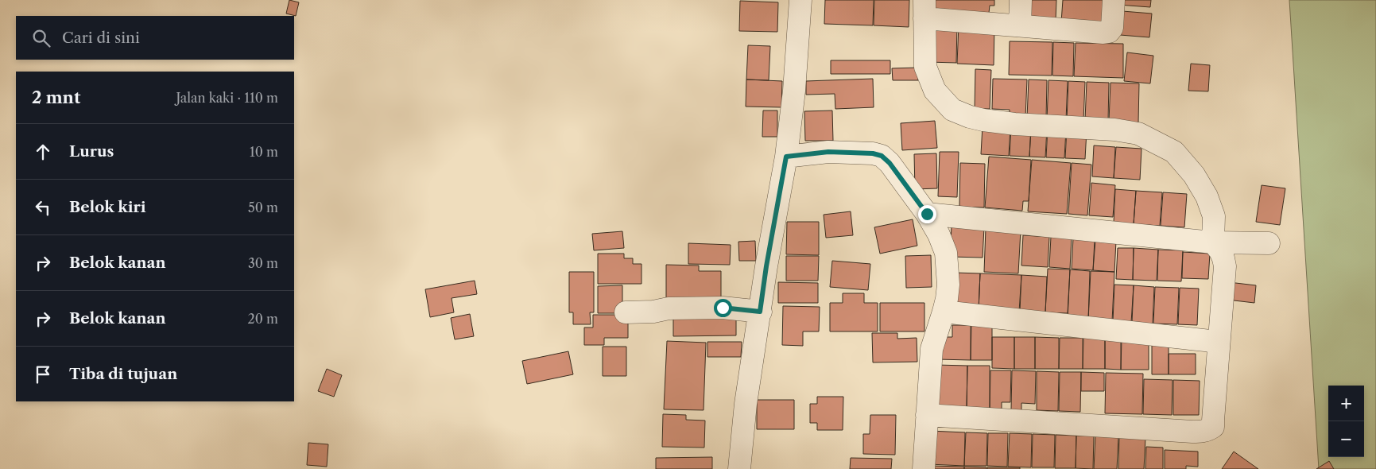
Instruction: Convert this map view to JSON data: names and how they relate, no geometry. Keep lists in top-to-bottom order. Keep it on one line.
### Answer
{"page":{"search":"Cari di sini","heading":["2 mnt","Jalan kaki · 110 m"],"list":[["Lurus","10 m"],["Belok kiri","50 m"],["Belok kanan","30 m"],["Belok kanan","20 m"],"Tiba di tujuan"],"map_buttons":["+","−"]}}
